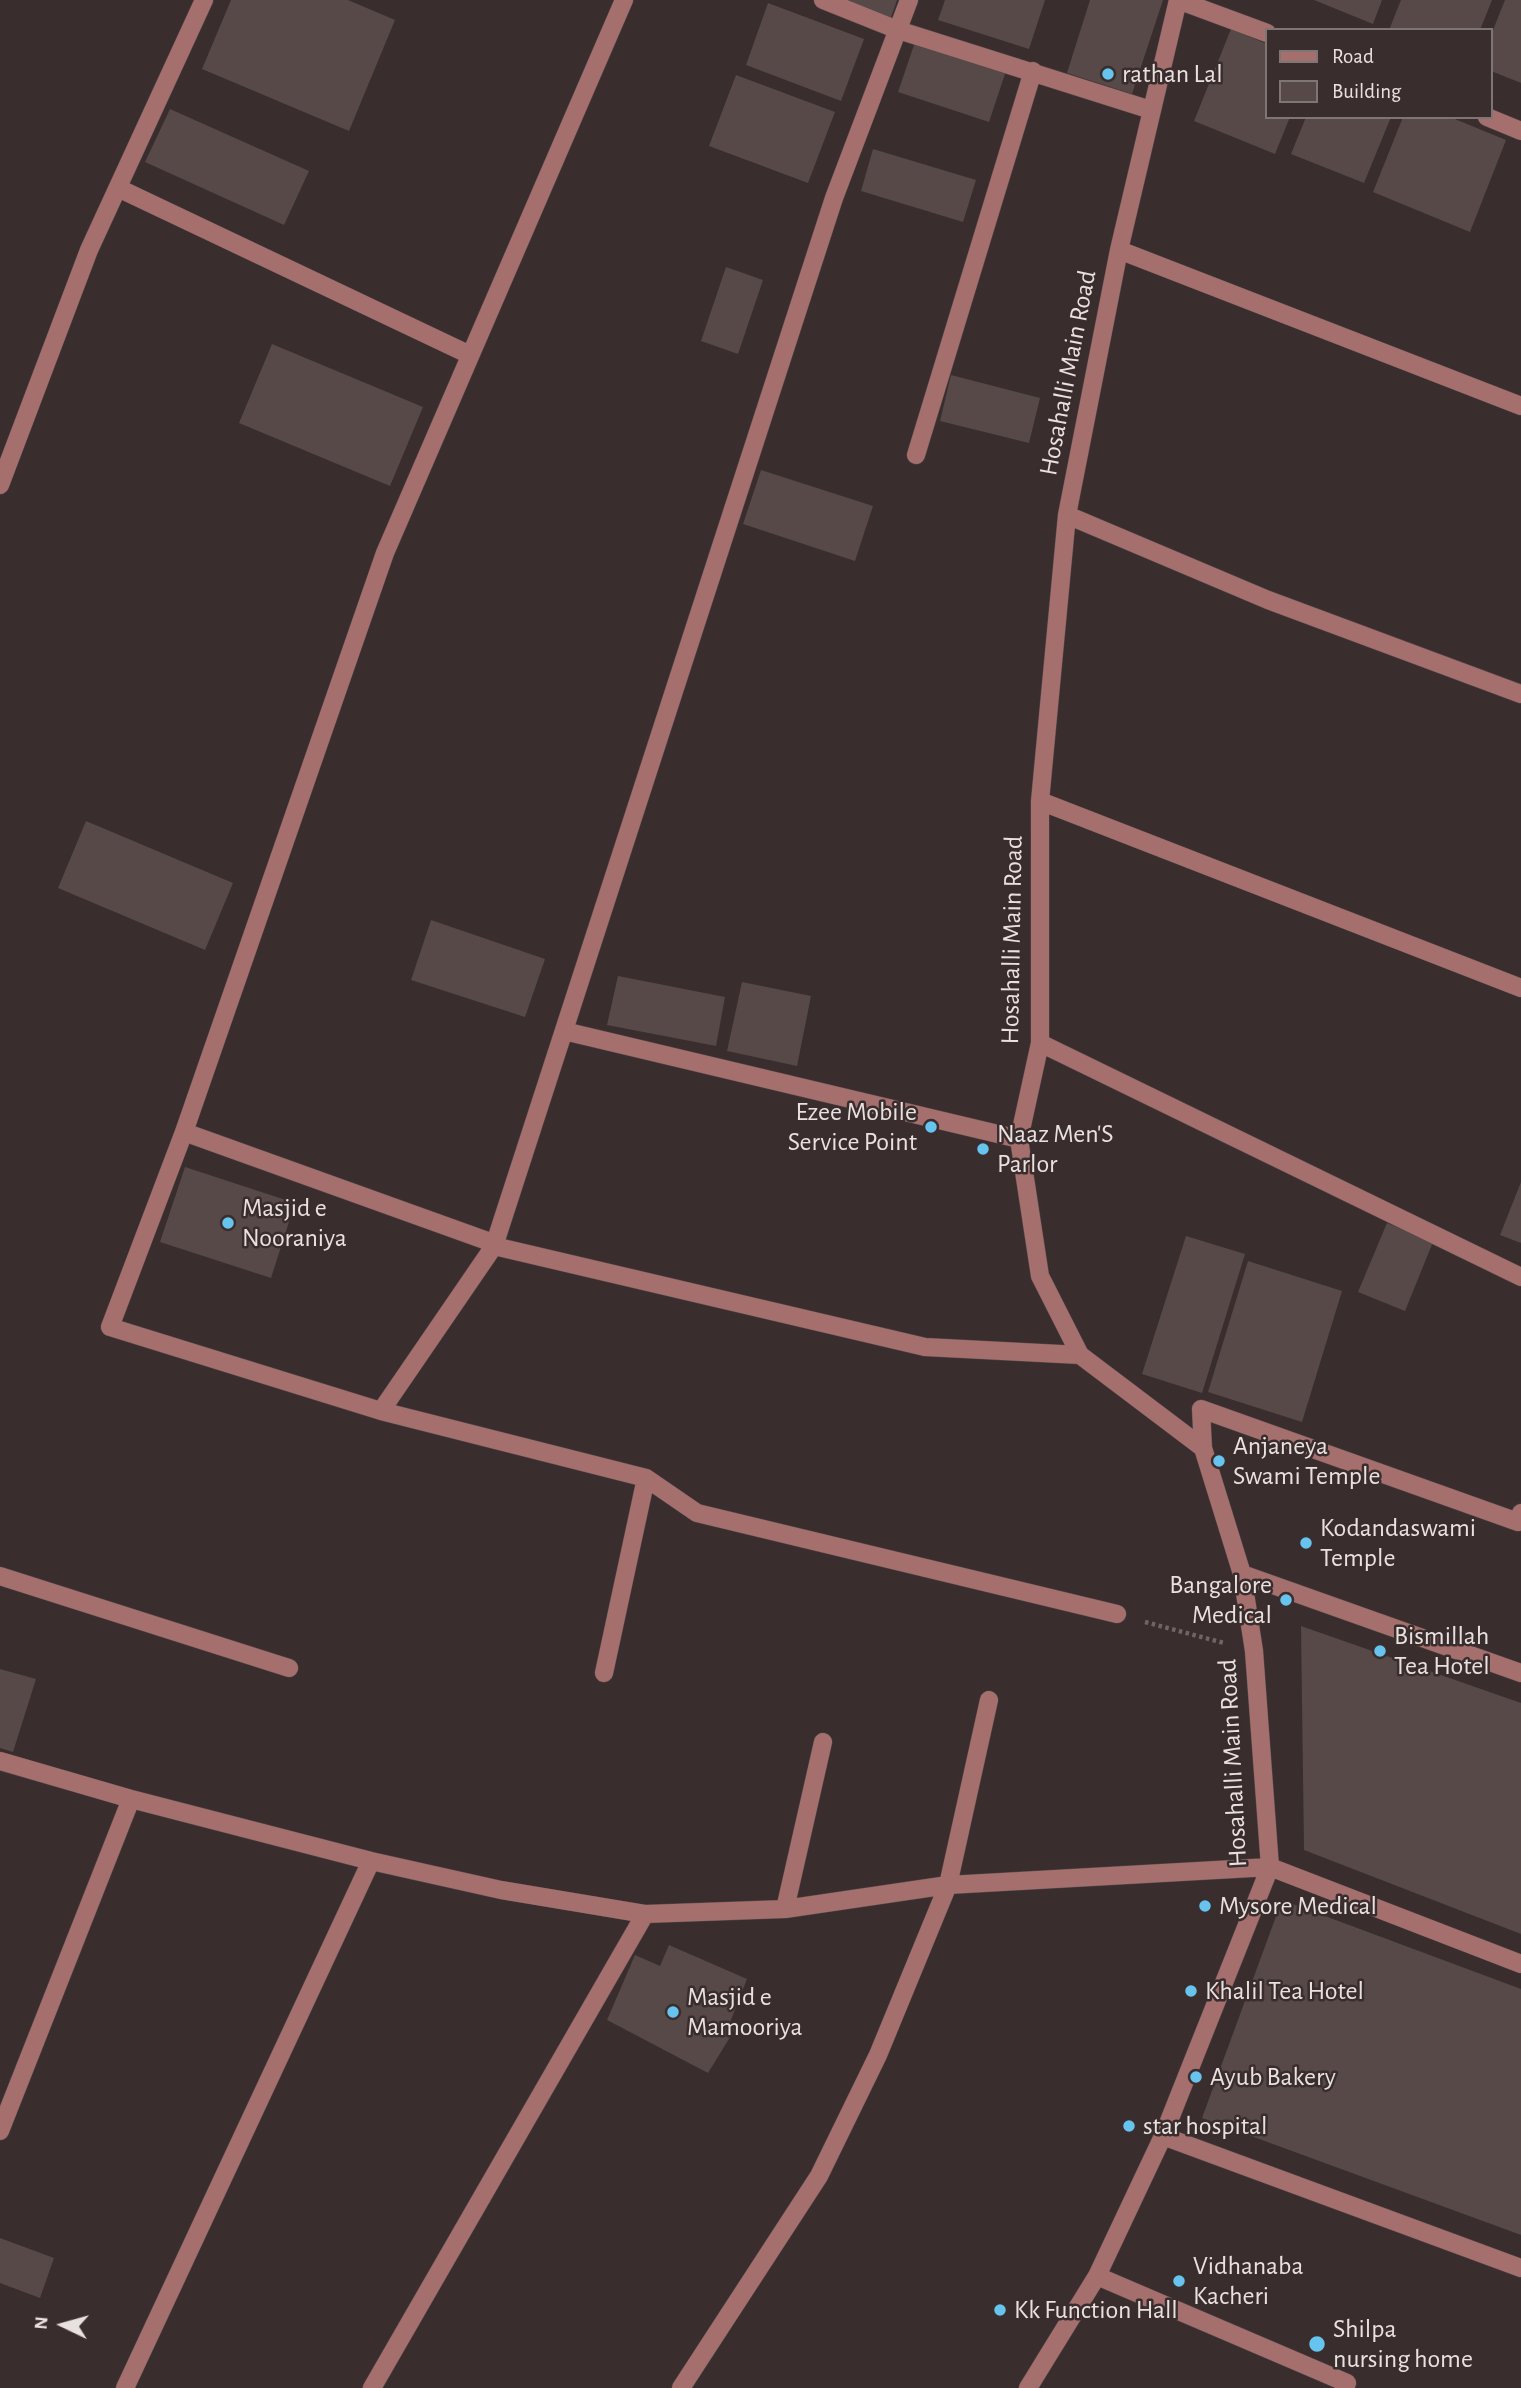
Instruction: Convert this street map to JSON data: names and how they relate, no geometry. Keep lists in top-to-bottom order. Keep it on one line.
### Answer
{"streets":{"street":["Hosahalli Main Road"]},"places":["rathan Lal","Ezee Mobile Service Point","Naaz Men'S Parlor","Masjid e Nooraniya","Anjaneya Swami Temple","Kodandaswami Temple","Bangalore Medical","Bismillah Tea Hotel","Mysore Medical","Khalil Tea Hotel","Masjid e Mamooriya","Ayub Bakery","star hospital","Vidhanaba Kacheri","Kk Function Hall","Shilpa nursing home"],"legend":["Road","Building"],"north":"left"}
